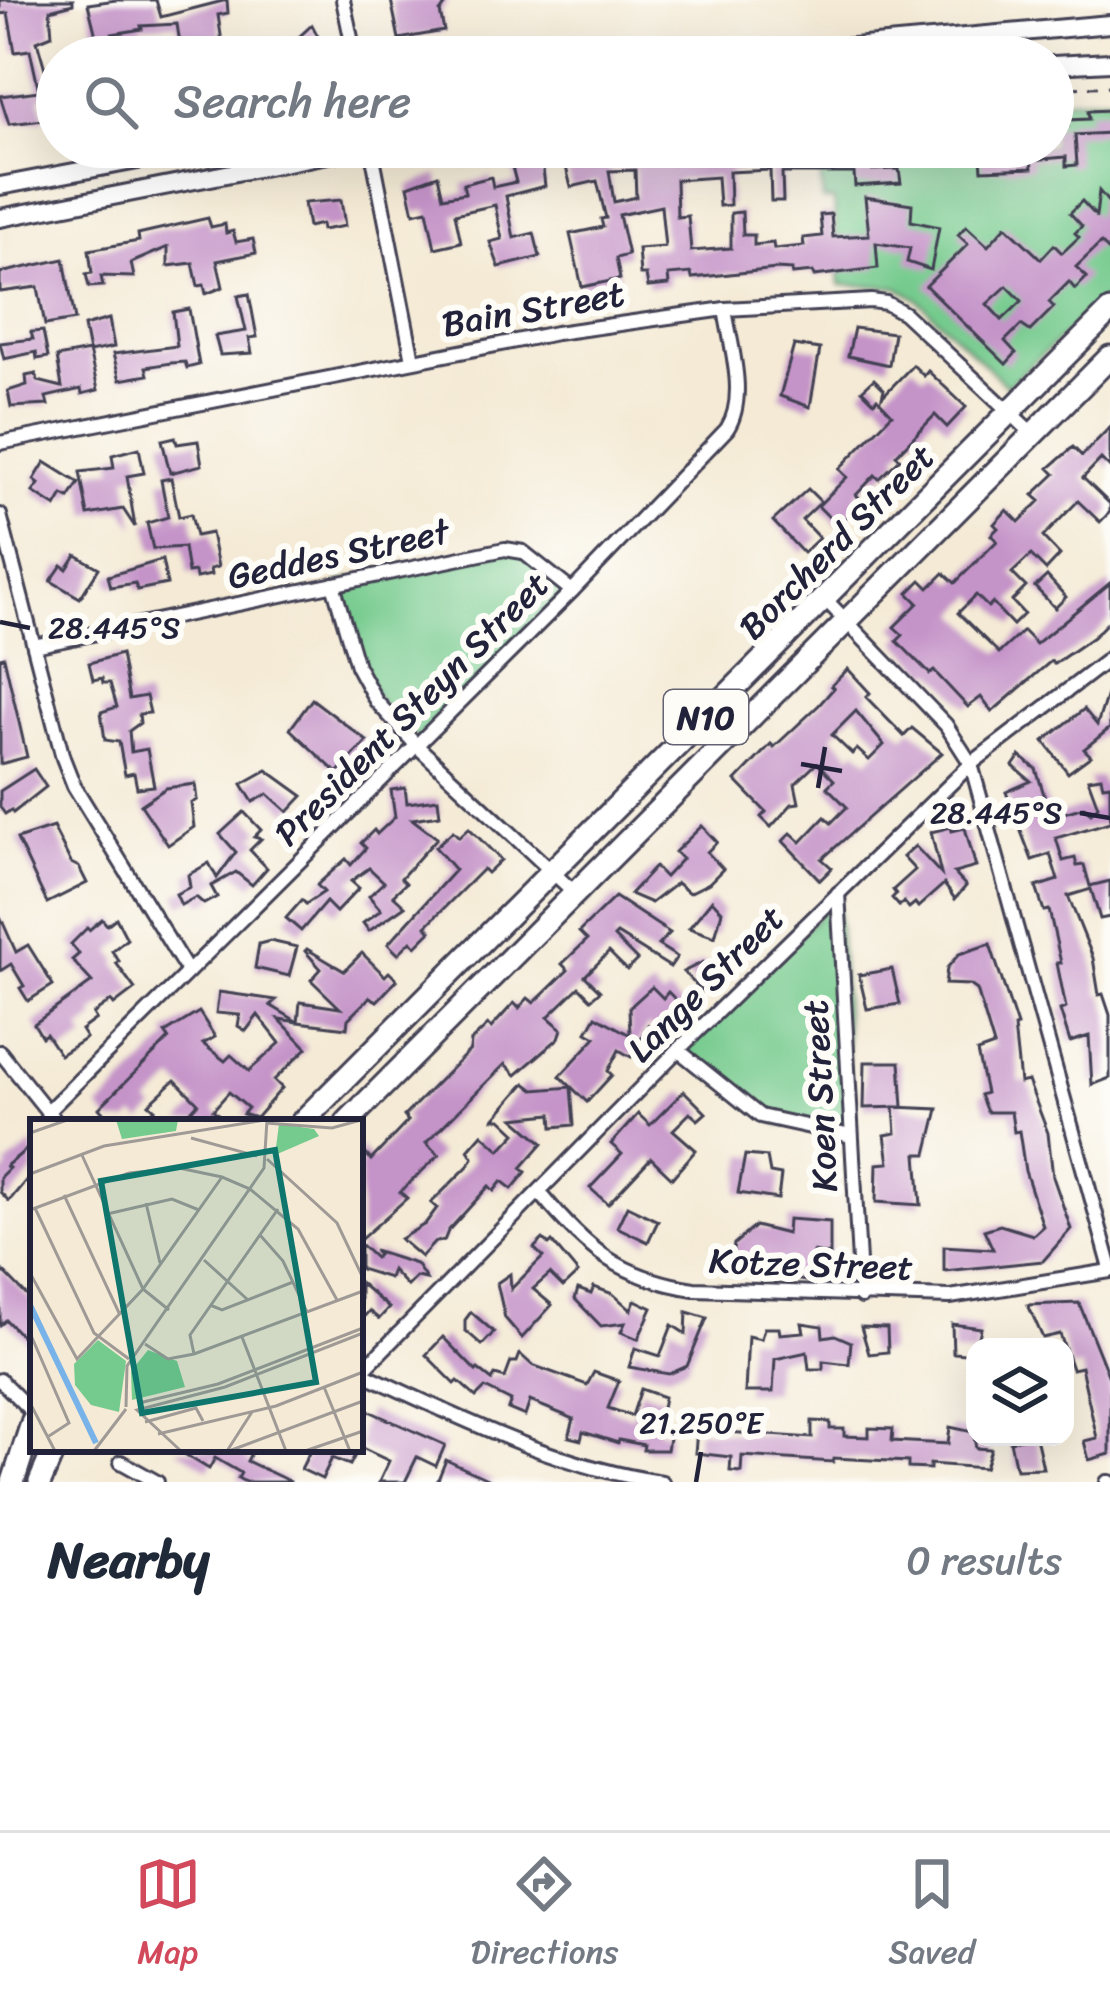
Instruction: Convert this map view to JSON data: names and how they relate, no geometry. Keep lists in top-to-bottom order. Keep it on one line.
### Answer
{"streets":{"highway":["Borcherd Street","N10"],"street":["Bain Street","Geddes Street","President Steyn Street","Lange Street","Koen Street","Kotze Street"]},"crossings":[["Bain Street","Borcherd Street"],["Bain Street","President Steyn Street"],["Geddes Street","President Steyn Street"],["Lange Street","Koen Street"],["Lange Street","Kotze Street"],["Koen Street","Kotze Street"]],"page":{"search":"Search here","heading":["Nearby","0 results"],"nav":["Map","Directions","Saved"]},"coordinates":["28.445°S","21.250°E"]}
